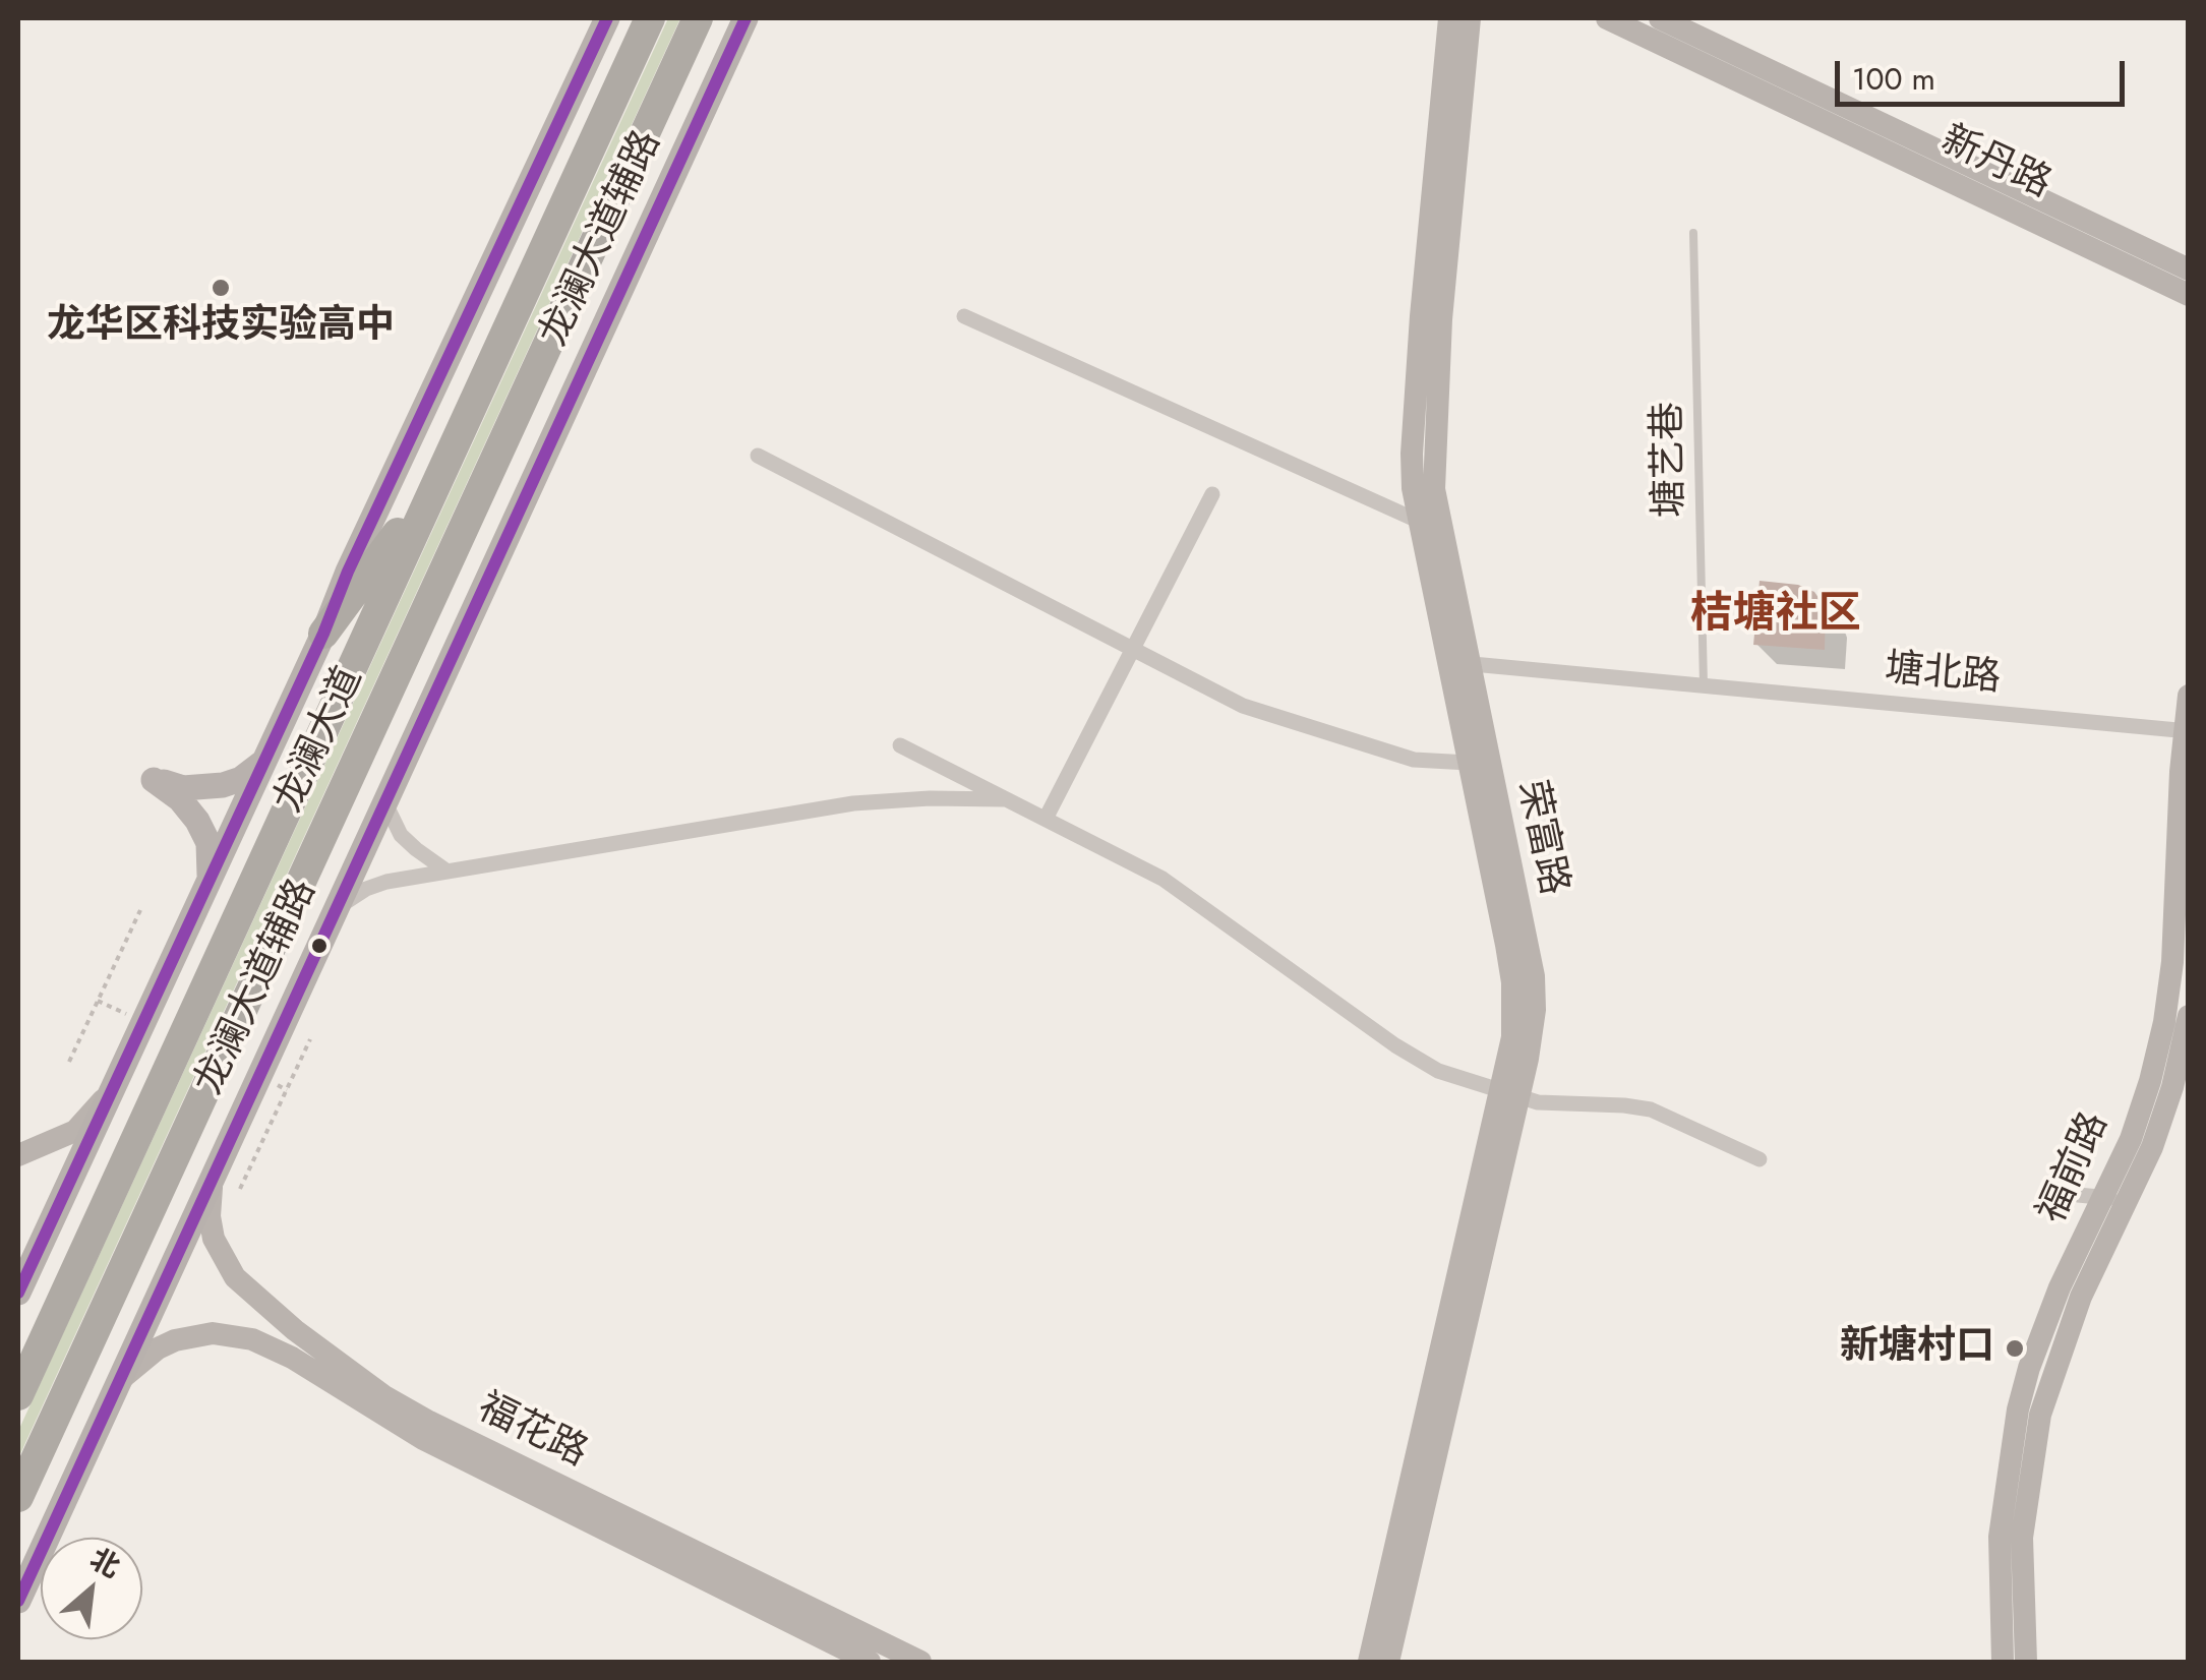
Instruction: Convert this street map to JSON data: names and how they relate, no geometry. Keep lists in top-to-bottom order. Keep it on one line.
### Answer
{"streets":{"highway":["龙澜大道"],"main road":["龙澜大道辅路"],"street":["新丹路","塘北路","荣富路","福前路","福花路"],"lane":["塘艺巷"]},"crossings":[["龙澜大道辅路","福花路"],["塘艺巷","塘北路"],["塘北路","荣富路"],["塘北路","福前路"]],"districts":["桔塘社区"],"places":["龙华区科技实验高中","新塘村口"],"scale_bar":"100 m","north":"top right"}
